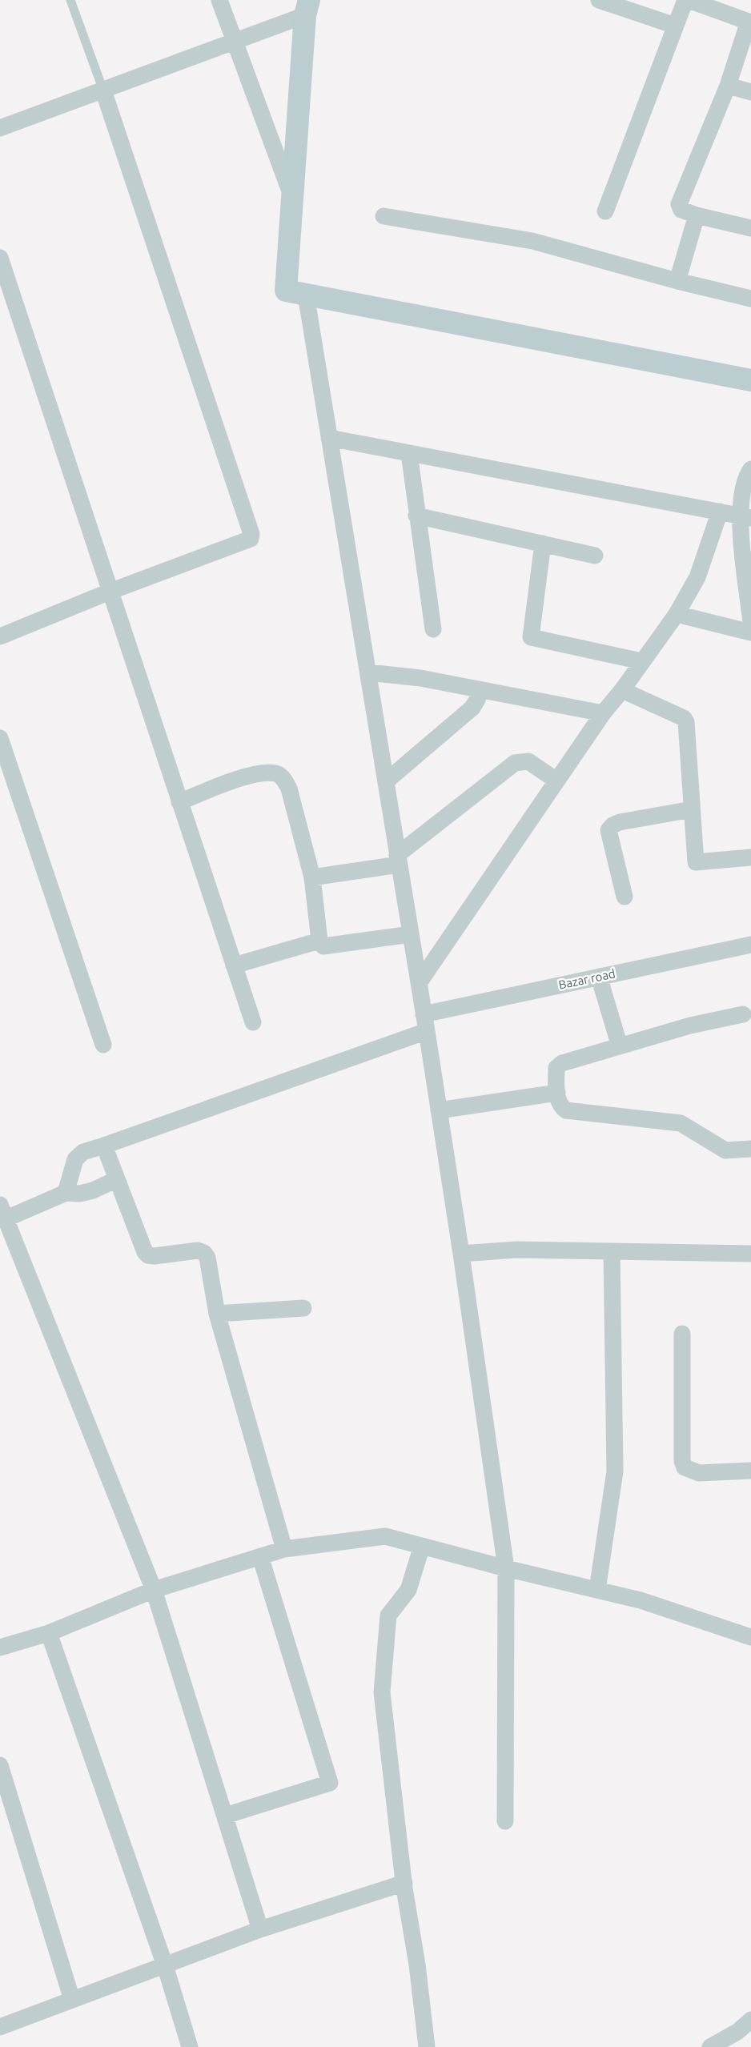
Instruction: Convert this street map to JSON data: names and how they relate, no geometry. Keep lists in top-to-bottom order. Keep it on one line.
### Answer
{"streets":{"street":["Bazar road"]}}
